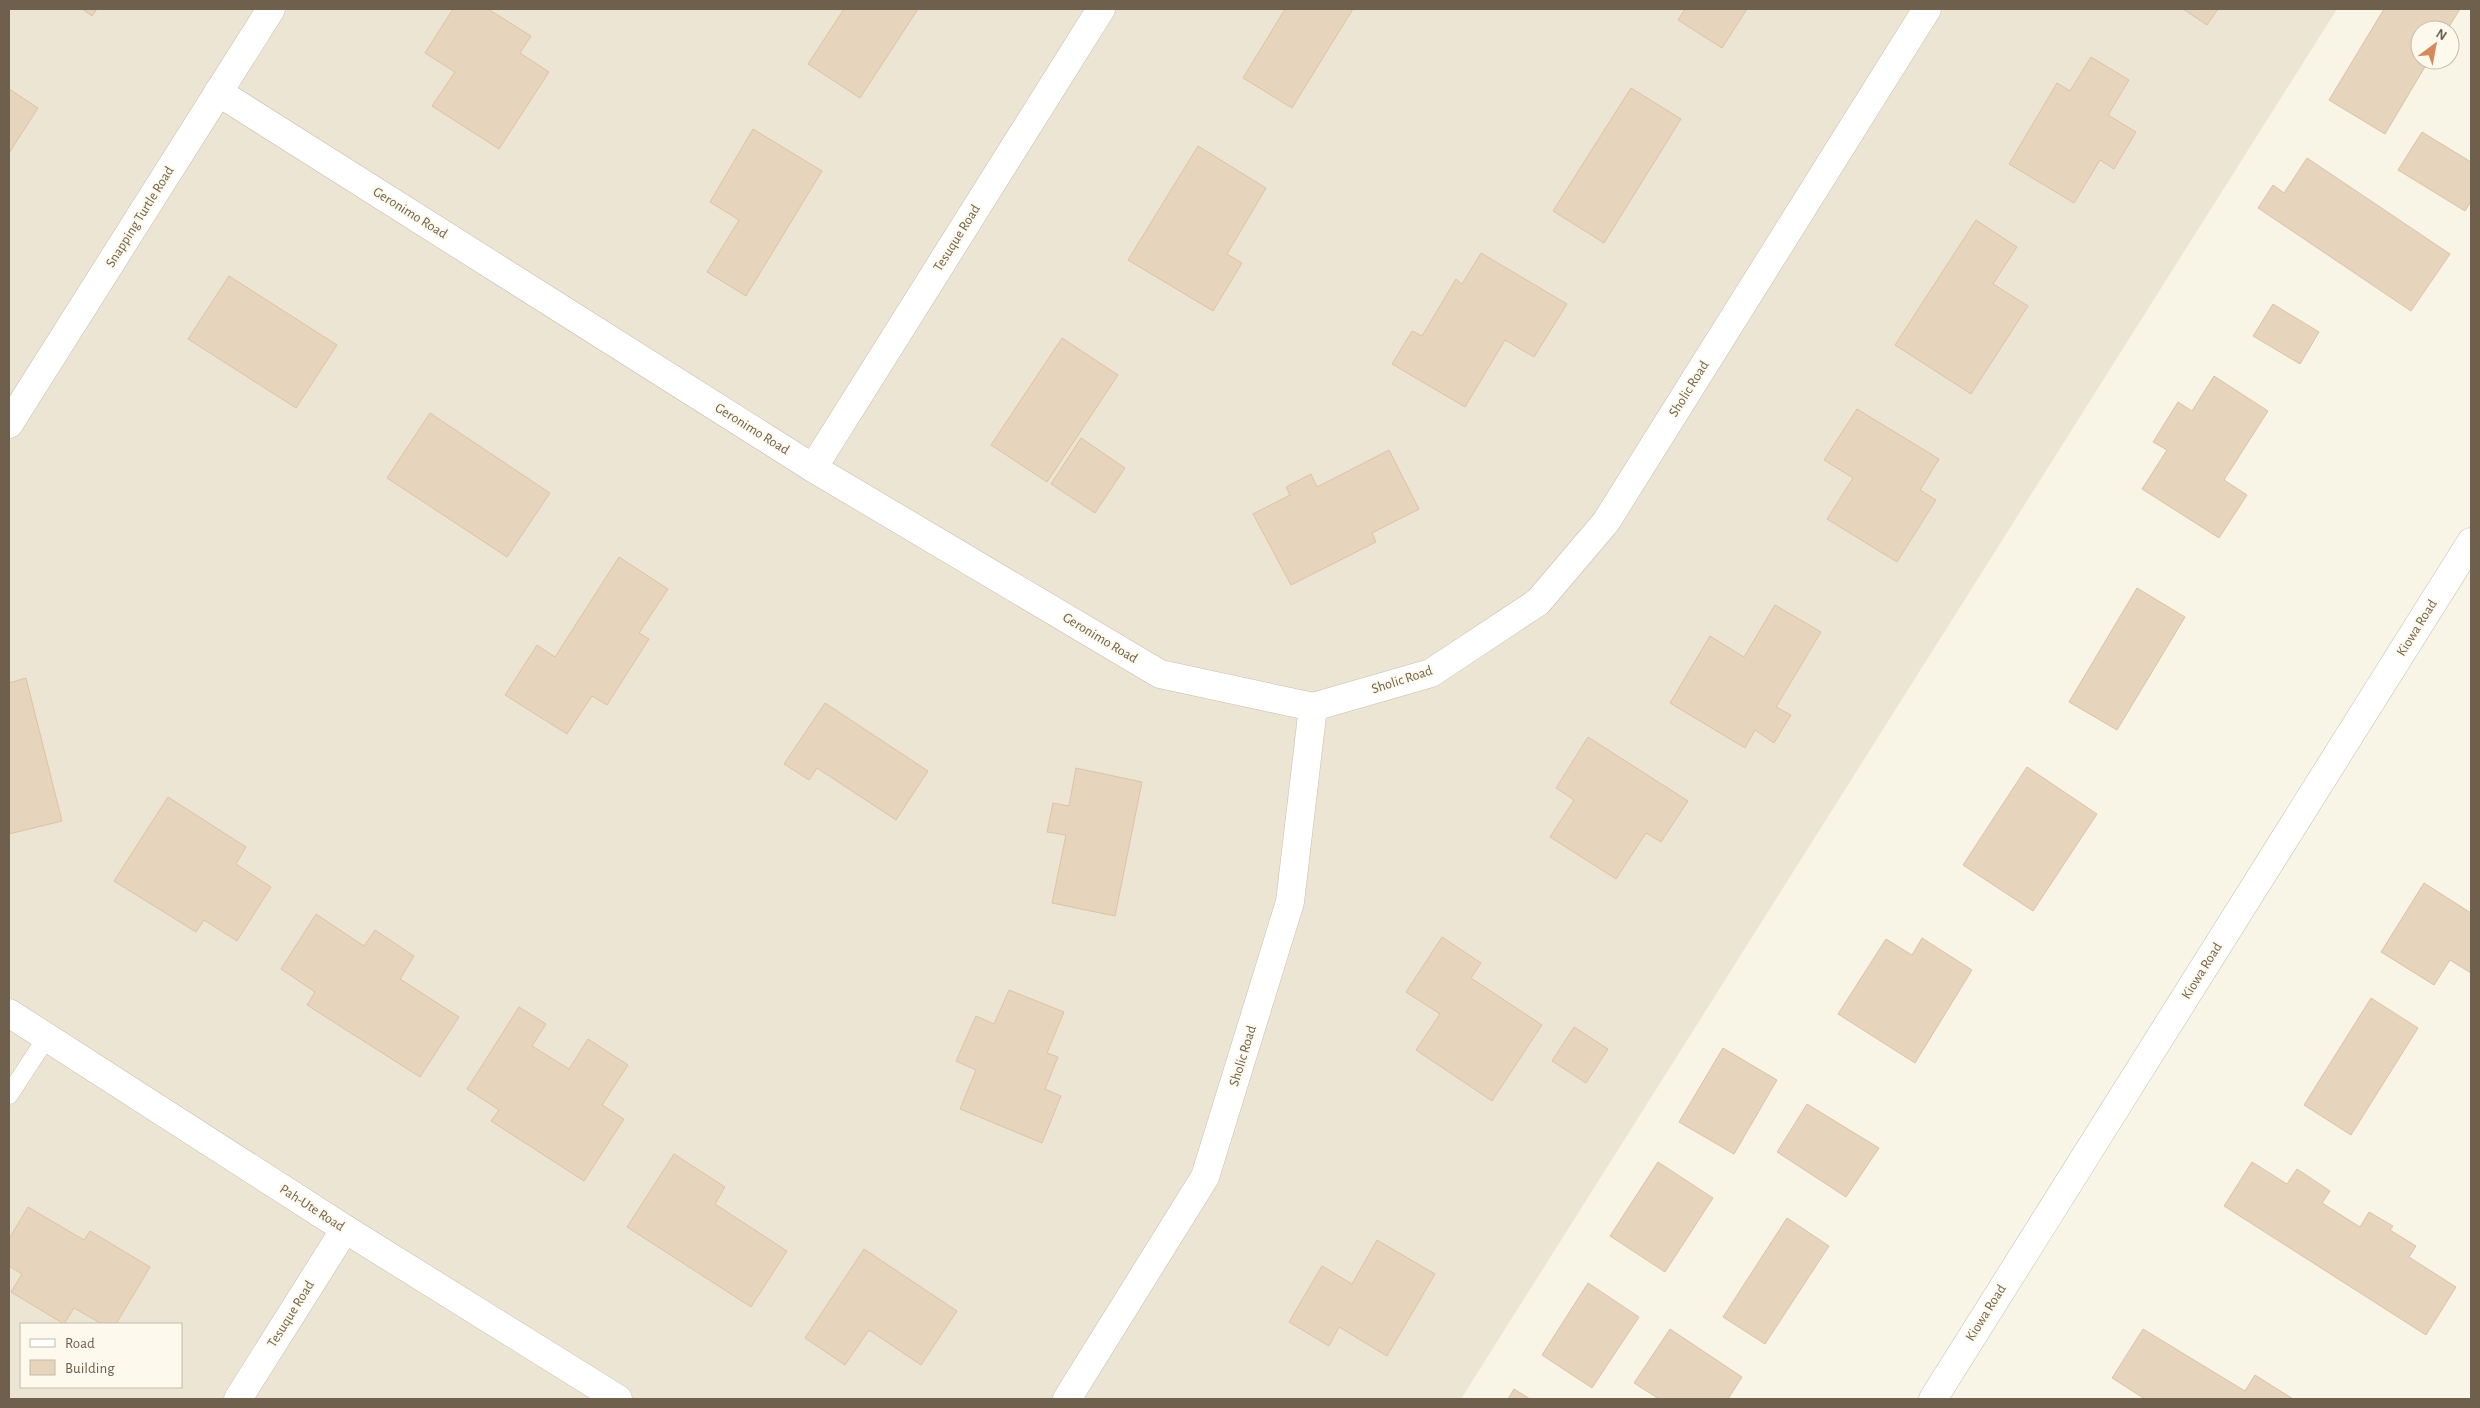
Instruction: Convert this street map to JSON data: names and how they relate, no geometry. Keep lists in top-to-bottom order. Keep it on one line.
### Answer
{"streets":{"street":["Geronimo Road","Snapping Turtle Road","Tesuque Road","Sholic Road","Kiowa Road","Pah-Ute Road"]},"crossings":[["Geronimo Road","Snapping Turtle Road"],["Geronimo Road","Tesuque Road"],["Geronimo Road","Sholic Road"],["Tesuque Road","Pah-Ute Road"]],"legend":["Road","Building"],"north":"top right"}
